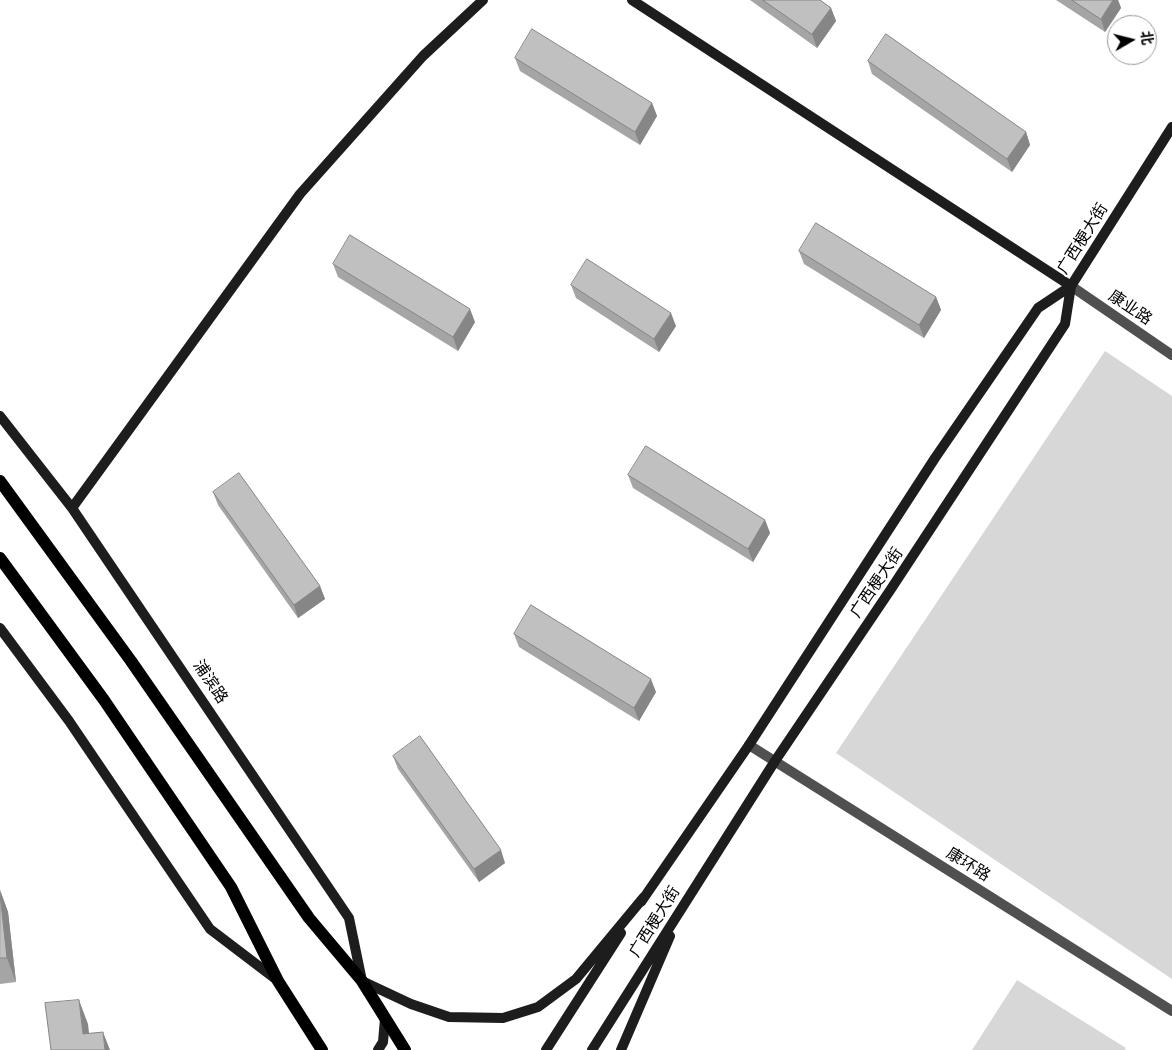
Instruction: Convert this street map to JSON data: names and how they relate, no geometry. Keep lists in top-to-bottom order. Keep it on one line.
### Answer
{"streets":{"main road":["广西梗大街","浦滨路"],"street":["康业路","康环路"]},"crossings":[["广西梗大街","康业路"],["广西梗大街","康环路"]],"north":"right"}
